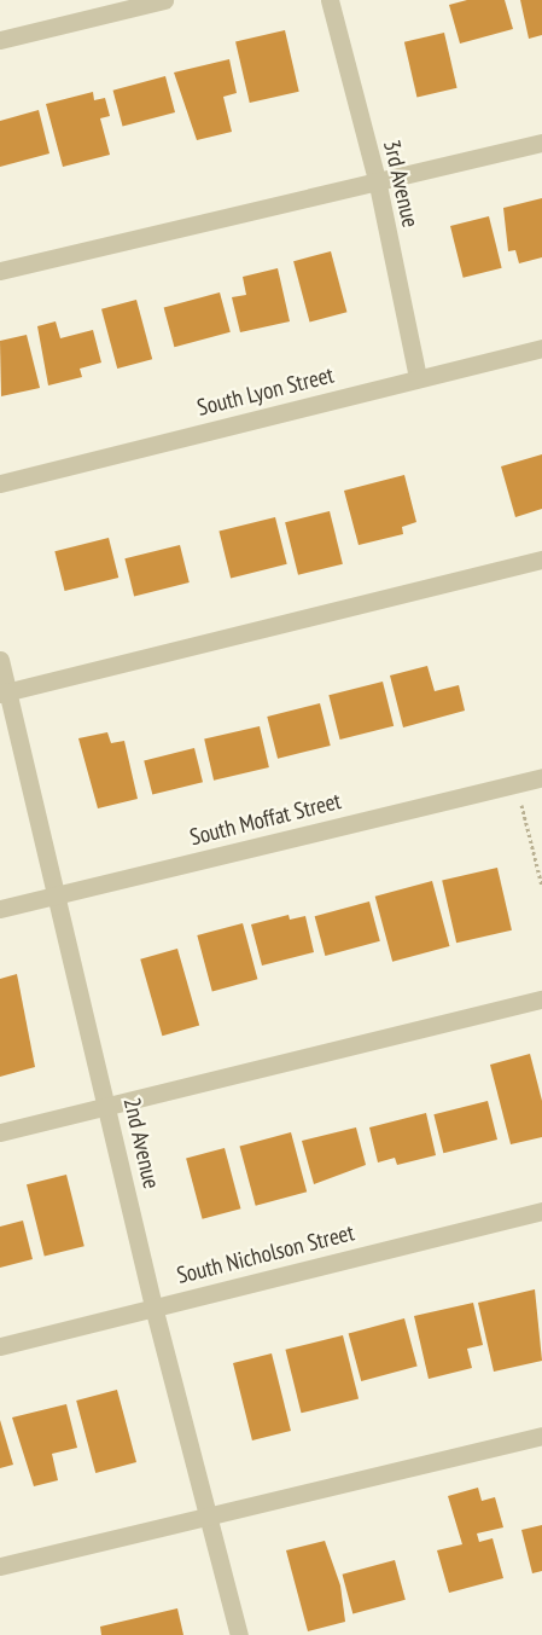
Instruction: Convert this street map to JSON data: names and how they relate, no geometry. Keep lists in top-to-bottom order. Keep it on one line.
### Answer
{"streets":{"street":["3rd Avenue","South Lyon Street","South Moffat Street","2nd Avenue","South Nicholson Street"]},"crossings":[["3rd Avenue","South Lyon Street"],["South Moffat Street","2nd Avenue"],["2nd Avenue","South Nicholson Street"]]}
